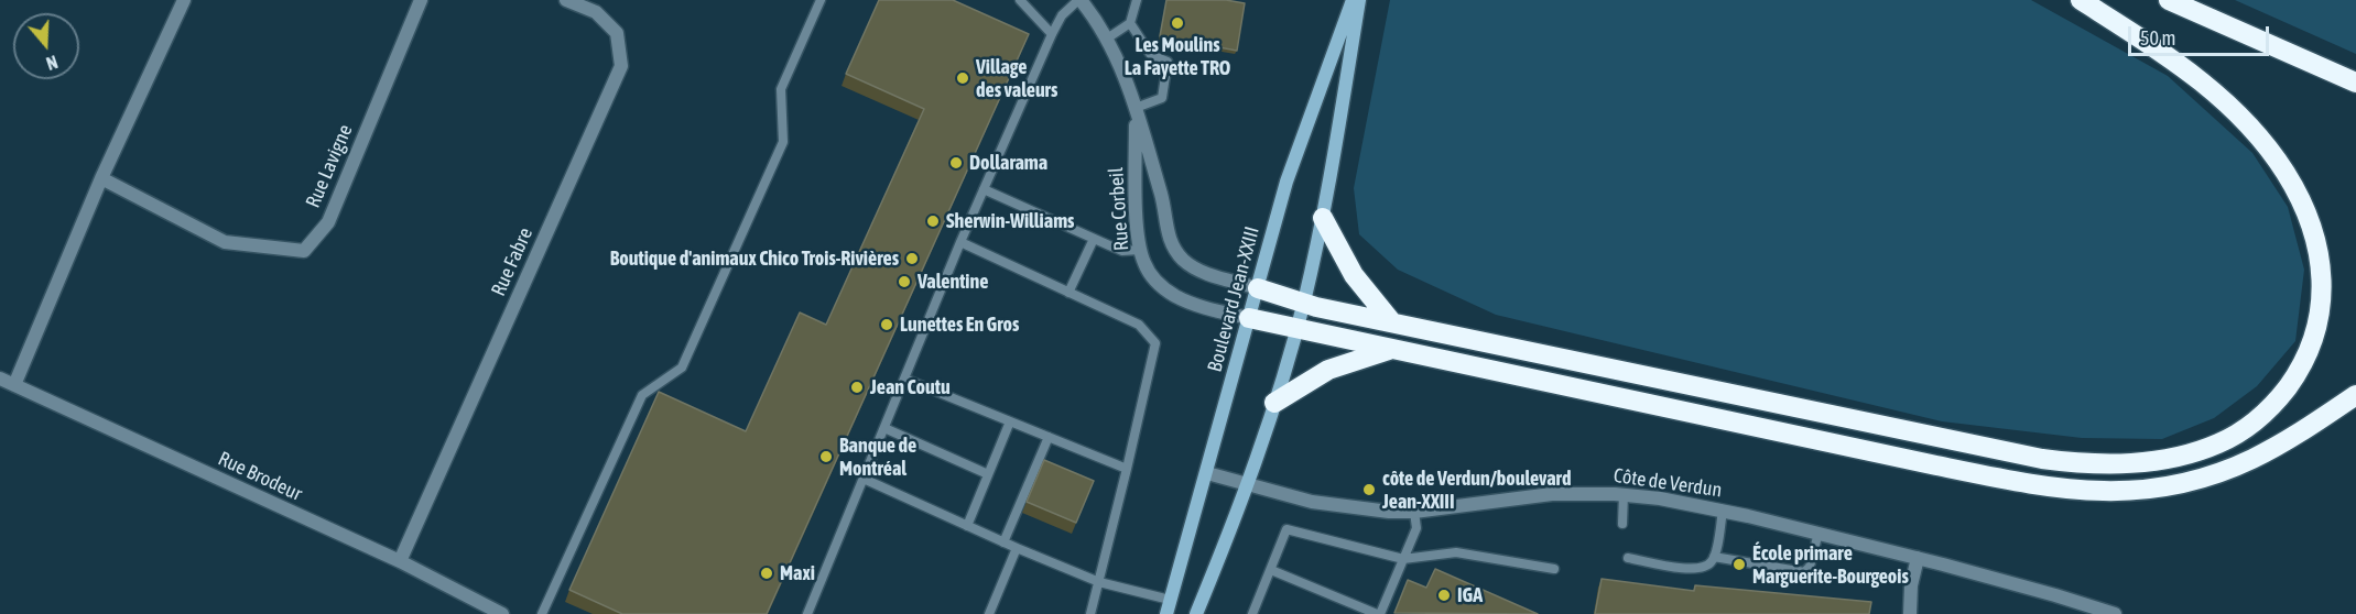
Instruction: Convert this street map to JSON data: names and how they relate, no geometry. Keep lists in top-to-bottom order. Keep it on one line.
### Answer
{"streets":{"street":["Rue Lavigne","Rue Corbeil","Rue Fabre","Boulevard Jean-XXIII","Rue Brodeur","Côte de Verdun"]},"crossings":[["Rue Corbeil","Boulevard Jean-XXIII"],["Rue Fabre","Rue Brodeur"],["Boulevard Jean-XXIII","Côte de Verdun"]],"places":["Les Moulins La Fayette TRO","Village des valeurs","Dollarama","Sherwin-Williams","Boutique d'animaux Chico Trois-Rivières","Valentine","Lunettes En Gros","Jean Coutu","Banque de Montréal","côte de Verdun/boulevard Jean-XXIII","École primare Marguerite-Bourgeois","Maxi","IGA"],"scale_bar":"50 m","north":"bottom"}
